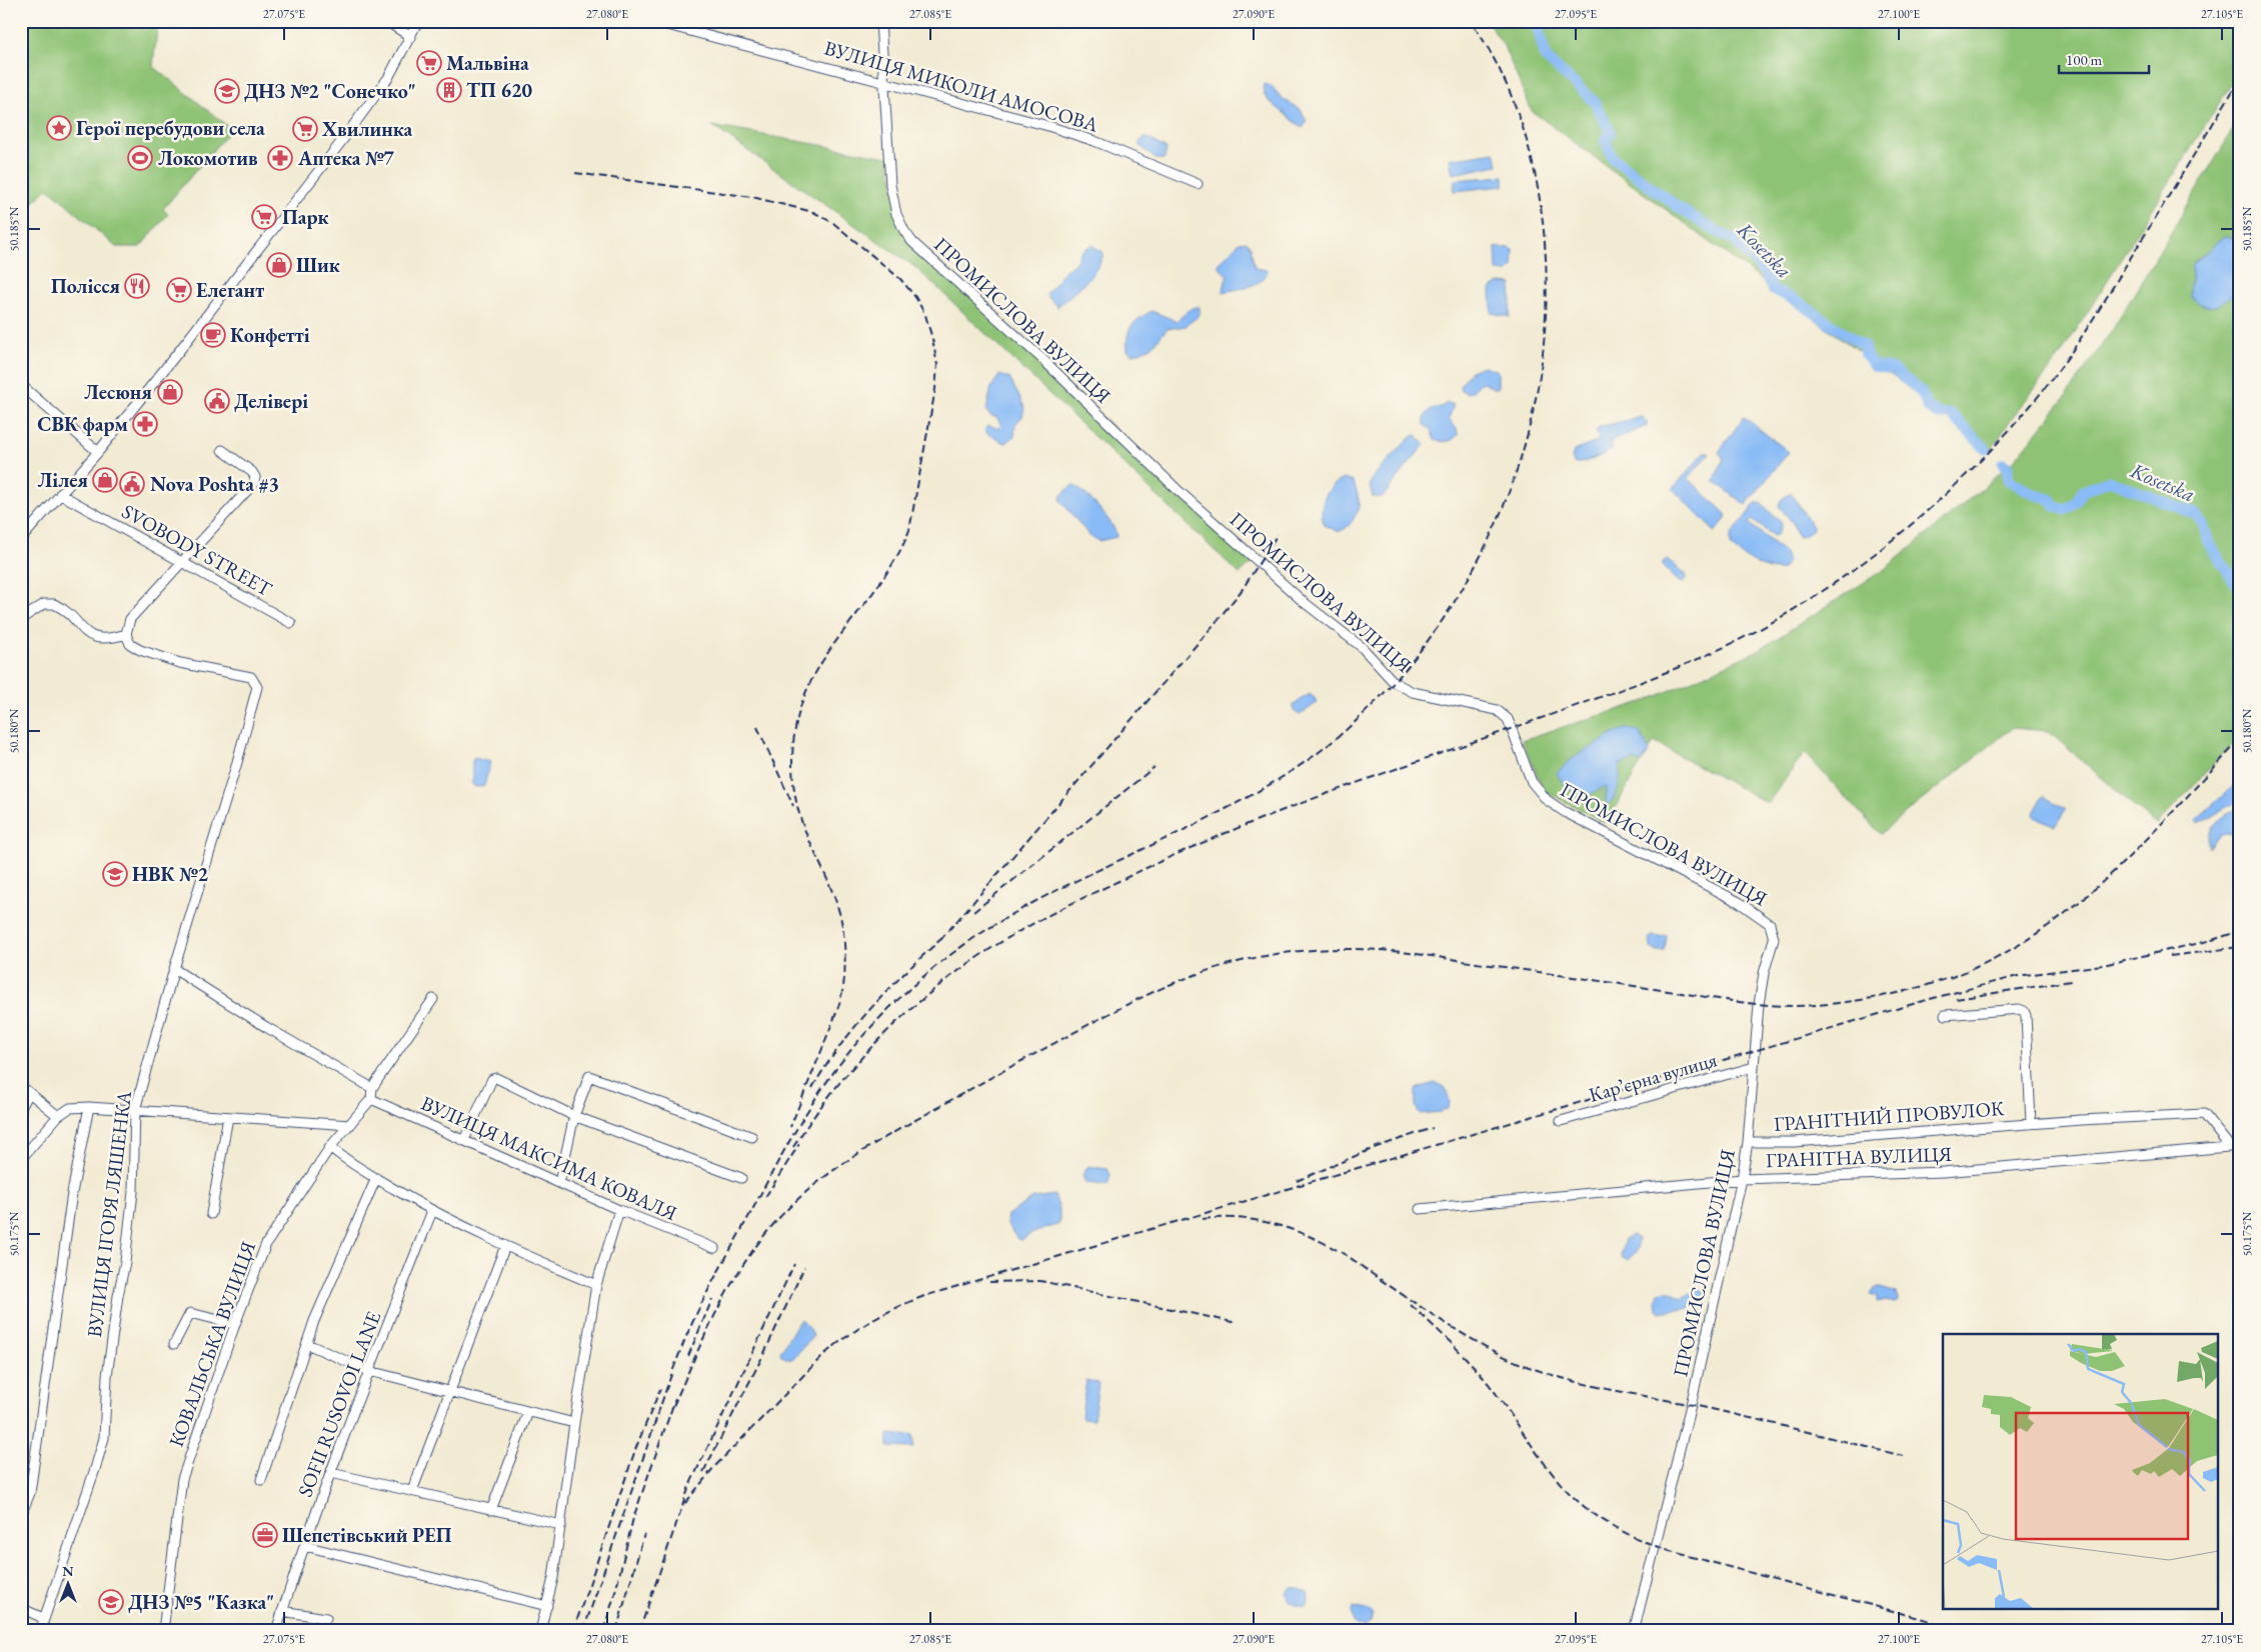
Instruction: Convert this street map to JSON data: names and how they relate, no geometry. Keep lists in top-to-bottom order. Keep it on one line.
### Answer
{"streets":{"street":["ВУЛИЦЯ МИКОЛИ АМОСОВА","ПРОМИСЛОВА ВУЛИЦЯ","SVOBODY STREET","Карʼєрна вулиця","ГРАНІТНИЙ ПРОВУЛОК","ГРАНІТНА ВУЛИЦЯ","ВУЛИЦЯ МАКСИМА КОВАЛЯ","ВУЛИЦЯ ІГОРЯ ЛЯШЕНКА","КОВАЛЬСЬКА ВУЛИЦЯ","SOFII RUSOVOI LANE"]},"crossings":[["ВУЛИЦЯ МИКОЛИ АМОСОВА","ПРОМИСЛОВА ВУЛИЦЯ"],["ПРОМИСЛОВА ВУЛИЦЯ","Карʼєрна вулиця"],["ПРОМИСЛОВА ВУЛИЦЯ","ГРАНІТНИЙ ПРОВУЛОК"],["ПРОМИСЛОВА ВУЛИЦЯ","ГРАНІТНА ВУЛИЦЯ"],["ГРАНІТНИЙ ПРОВУЛОК","ГРАНІТНА ВУЛИЦЯ"],["ВУЛИЦЯ МАКСИМА КОВАЛЯ","КОВАЛЬСЬКА ВУЛИЦЯ"]],"water":["Kosetska"],"places":{"supermarket":["Мальвіна","Хвилинка","Парк","Елегант"],"building":["ТП 620"],"school or university":["ДНЗ №2 \"Сонечко\"","НВК №2","ДНЗ №5 \"Казка\""],"place":["Герої перебудови села"],"sports":["Локомотив"],"pharmacy":["Аптека №7","СВК фарм"],"shop":["Шик","Лесюня","Лілея"],"restaurant":["Полісся"],"cafe":["Конфетті"],"public building":["Делівері","Nova Poshta #3"],"office":["Шепетівський РЕП"]},"scale_bar":"100 m","north":"top","coordinates":["27.075°E","27.080°E","27.085°E","27.090°E","27.095°E","27.100°E","27.105°E","50.185°N","50.180°N","50.175°N"]}
